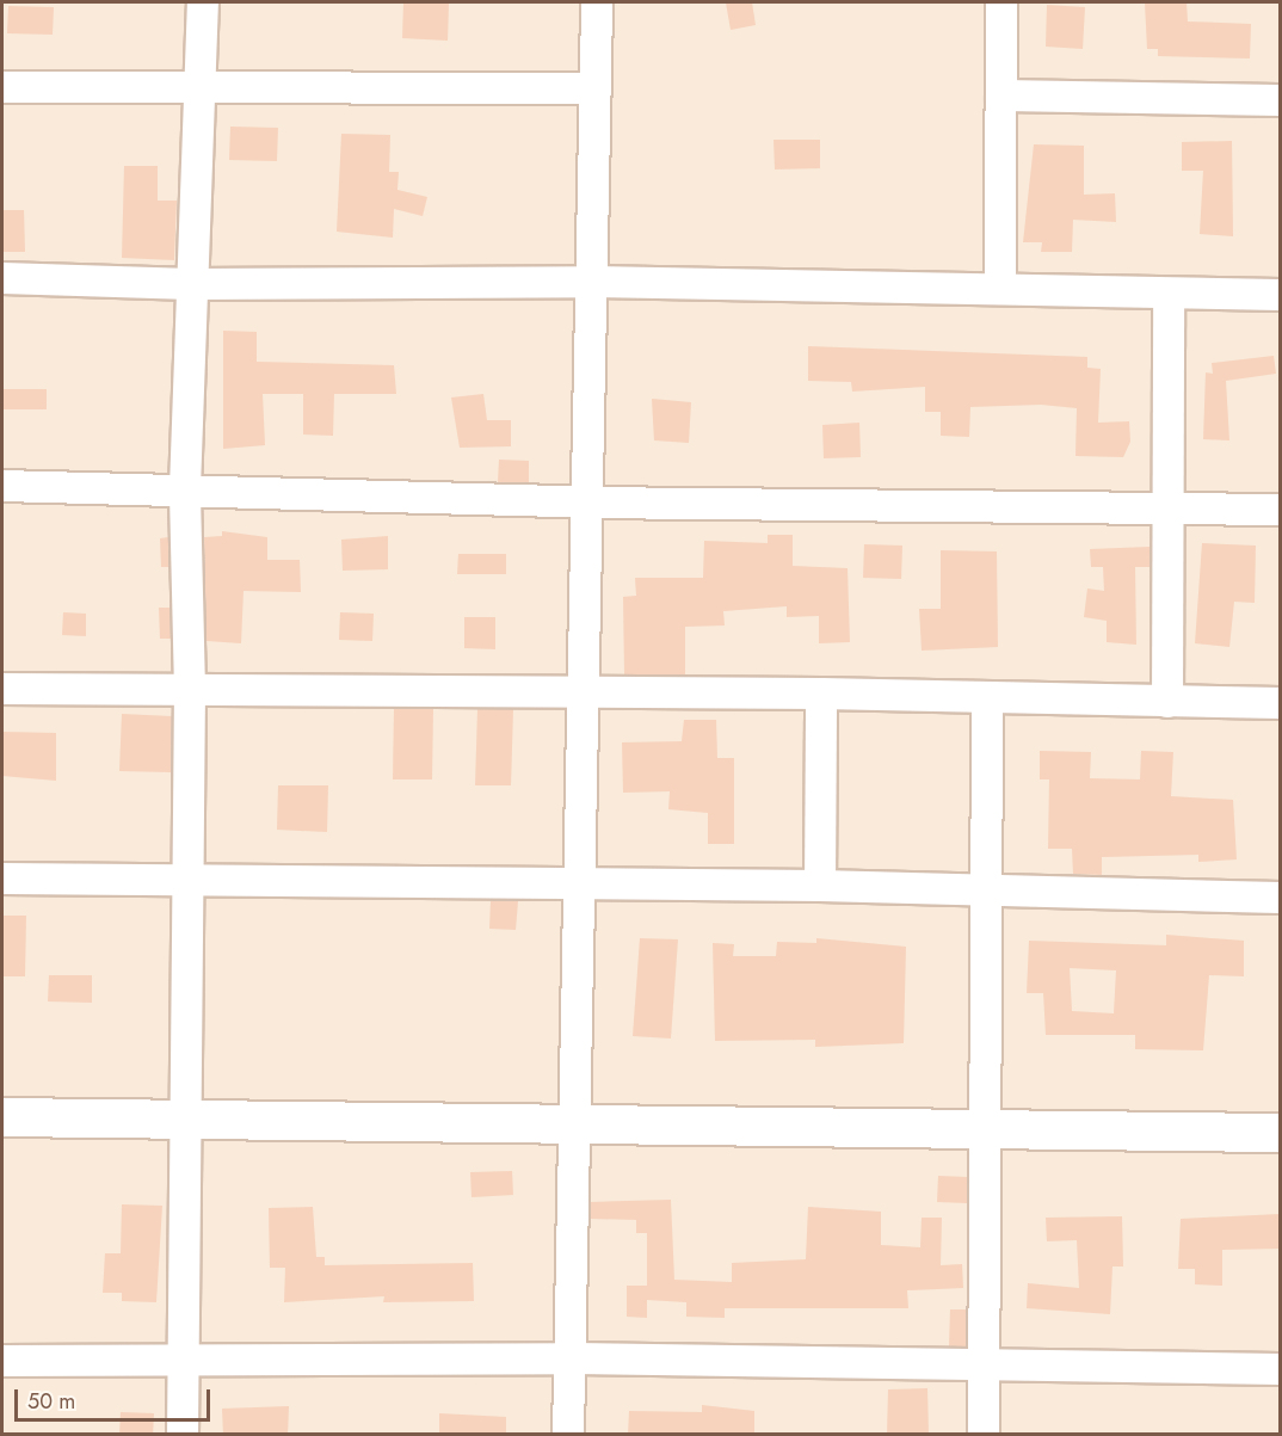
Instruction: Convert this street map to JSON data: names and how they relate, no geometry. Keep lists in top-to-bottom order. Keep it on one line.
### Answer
{"scale_bar":"50 m"}
